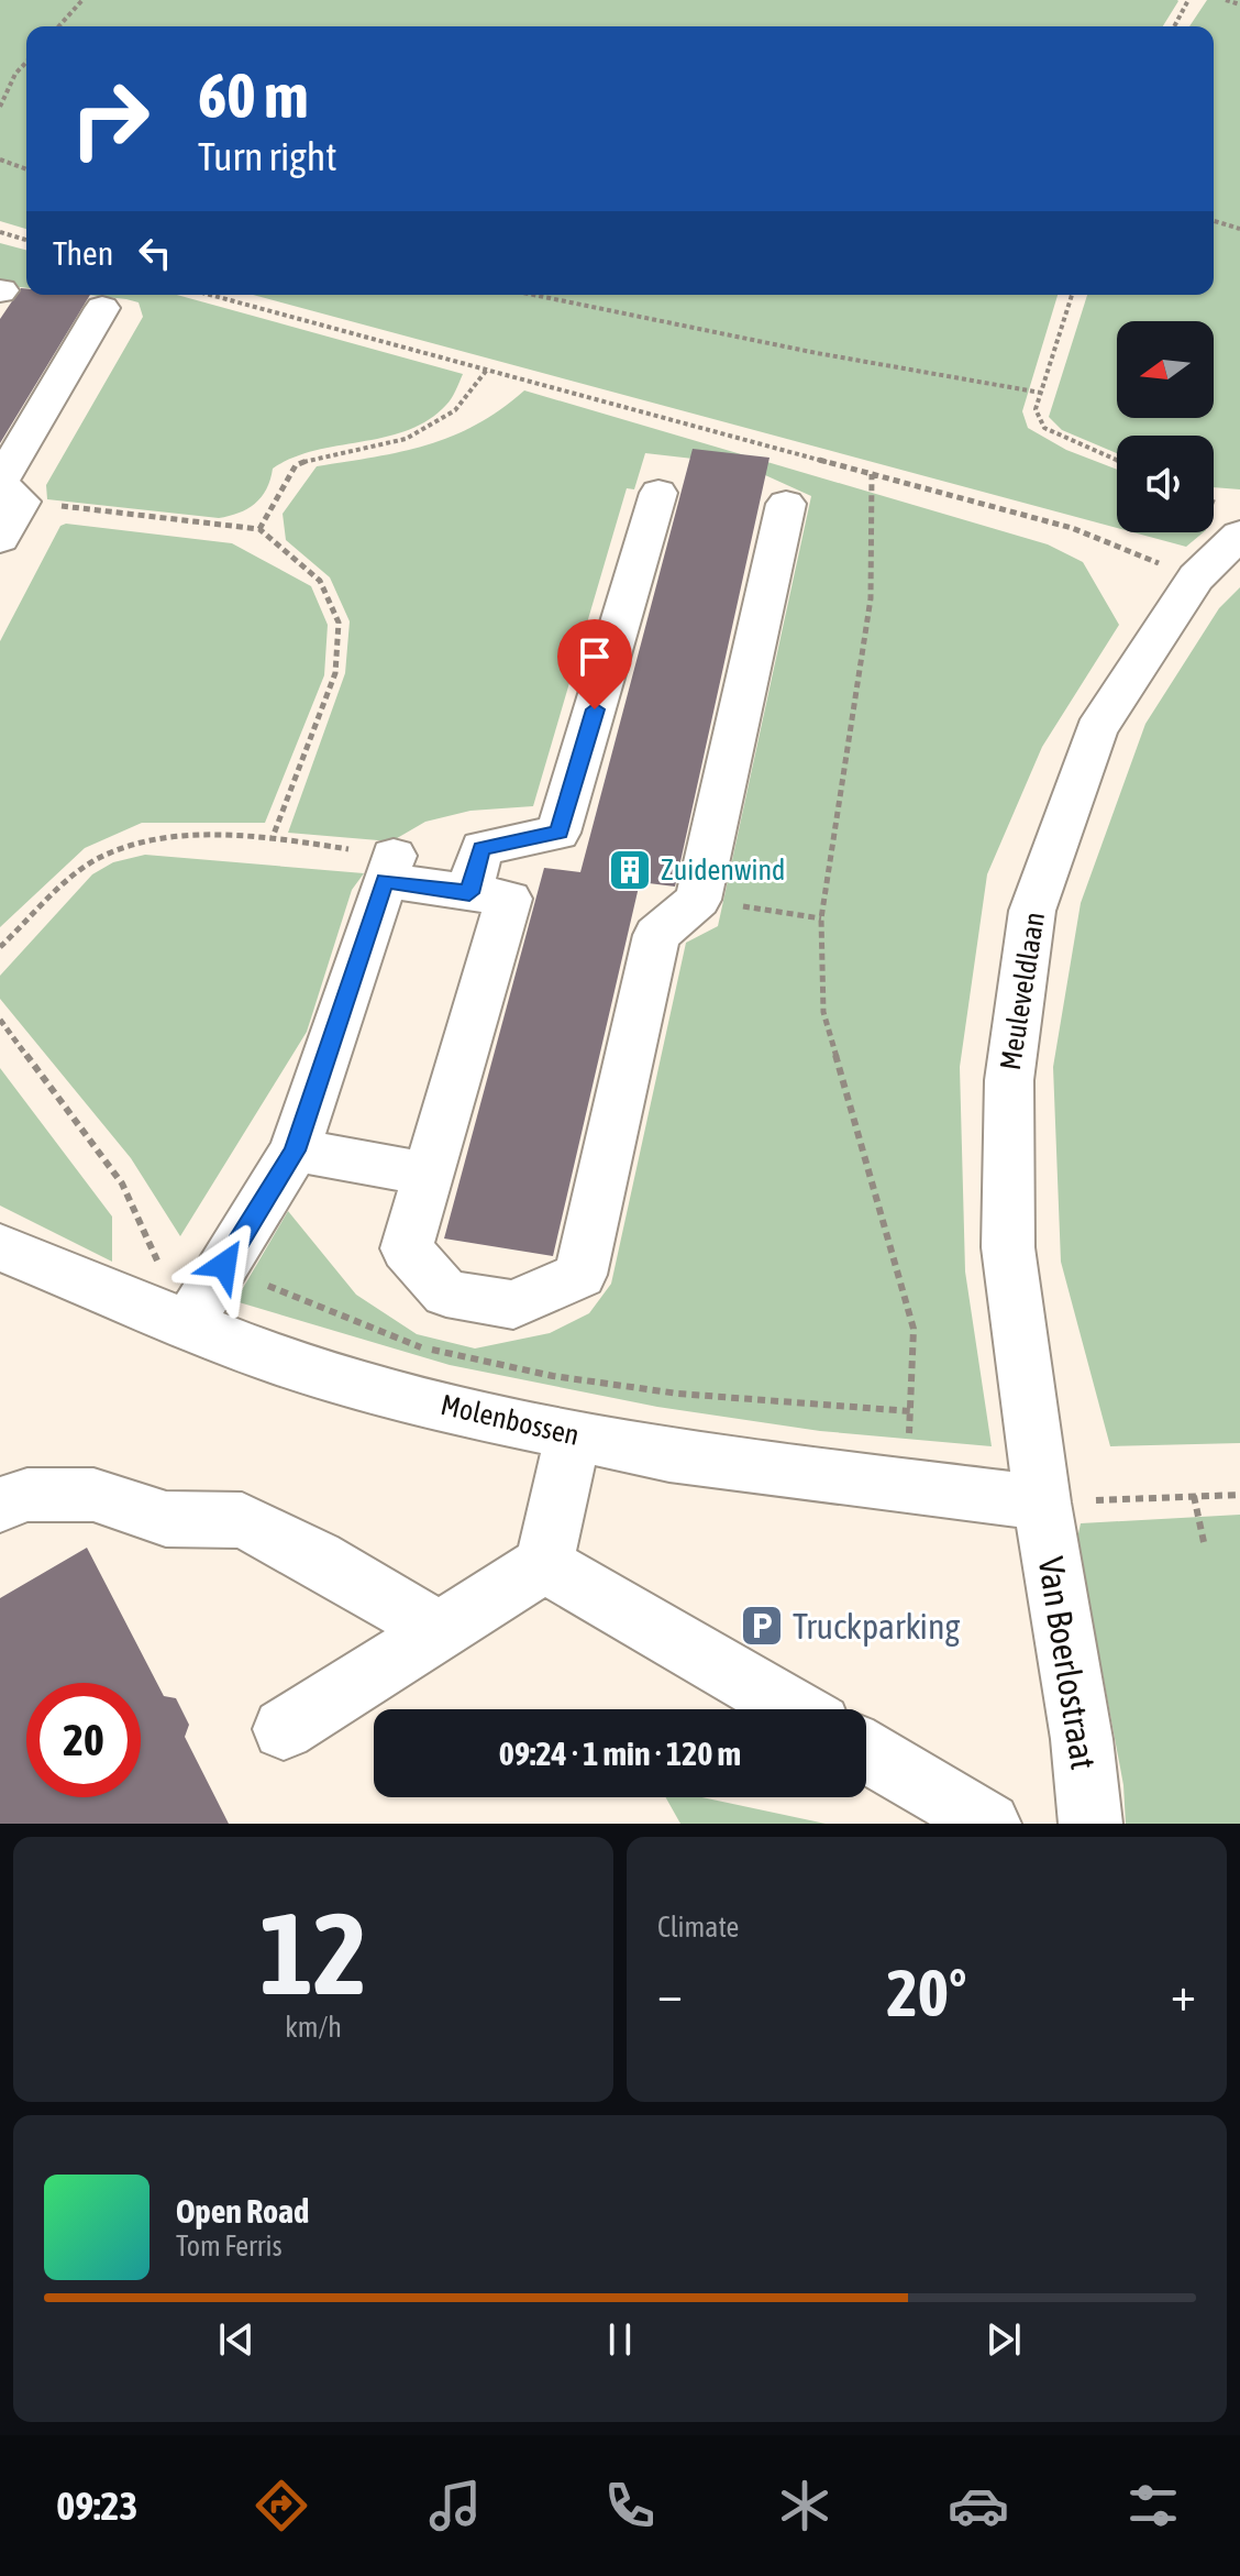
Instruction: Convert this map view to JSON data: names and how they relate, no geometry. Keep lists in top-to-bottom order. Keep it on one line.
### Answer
{"streets":{"street":["Meuleveldlaan","Molenbossen","Van Boerlostraat"]},"crossings":[["Meuleveldlaan","Molenbossen"],["Meuleveldlaan","Van Boerlostraat"],["Molenbossen","Van Boerlostraat"]],"places":{"building":["Zuidenwind"],"parking":["Truckparking"]},"north":"left","page":{"turn":["60 m","Turn right"],"then":"Then","limit":"20","trip":"09:24 · 1 min · 120 m","tile":[["12","km/h"],"Climate"],"heat":["−","20°","+"],"song":["Open Road","Tom Ferris"],"tabs":"09:23"}}
